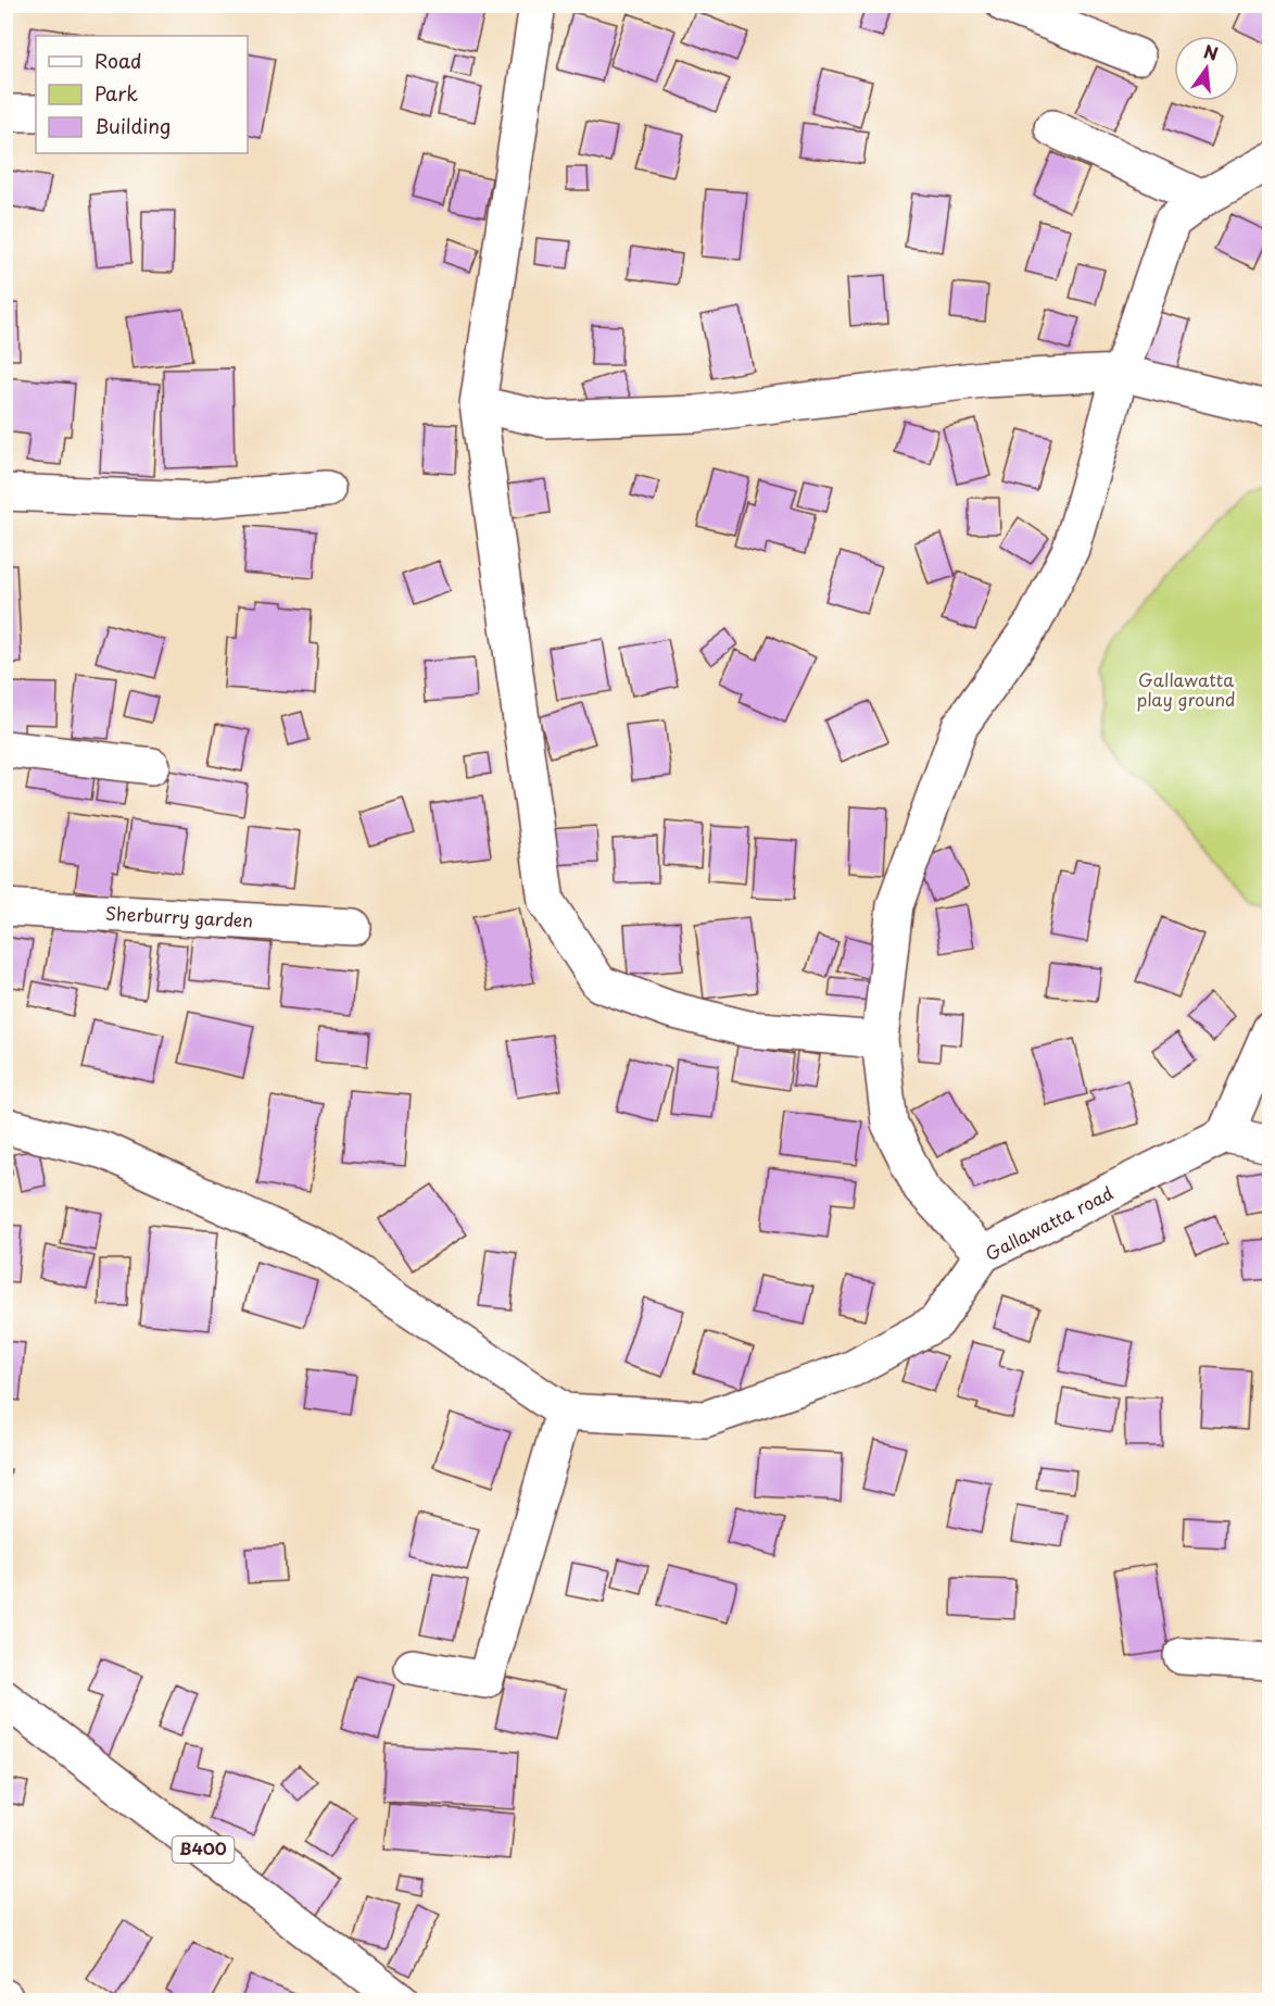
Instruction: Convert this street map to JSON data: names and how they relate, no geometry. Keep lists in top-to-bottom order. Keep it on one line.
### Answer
{"streets":{"street":["Sherburry garden","Gallawatta road","B400"]},"parks":["Gallawatta play ground"],"legend":["Road","Park","Building"],"north":"top"}
